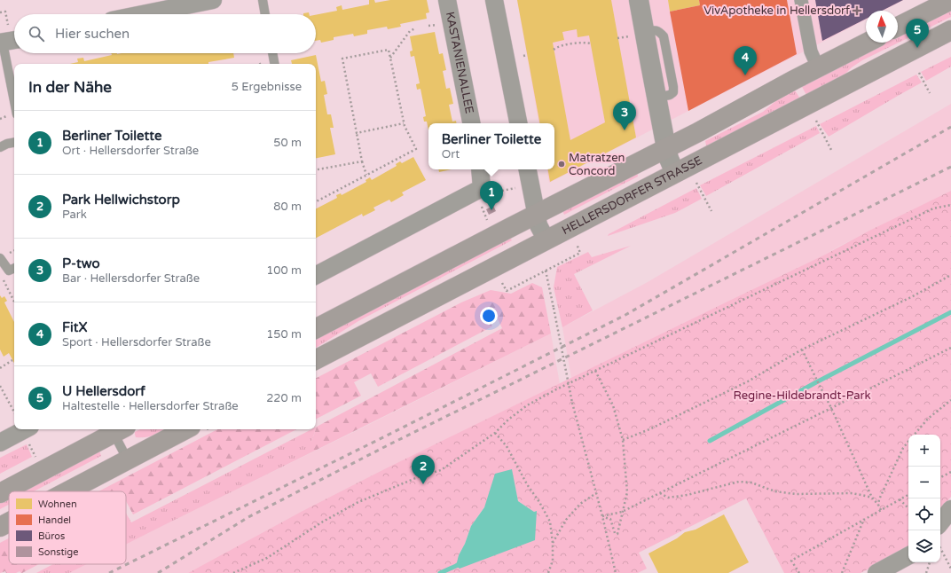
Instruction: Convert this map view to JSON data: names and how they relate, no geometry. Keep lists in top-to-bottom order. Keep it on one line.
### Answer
{"streets":{"main road":["HELLERSDORFER STRASSE"],"street":["KASTANIENALLEE"]},"parks":["Regine-Hildebrandt-Park"],"places":{"health":["VivApotheke in Hellersdorf"],"other":["Matratzen Concord"]},"legend":["Wohnen","Handel","Büros","Sonstige"],"north":"top","page":{"search":"Hier suchen","pins":["5","4","3","1","2"],"heading":["In der Nähe","5 Ergebnisse"],"list":[{"mark":"1","name":"Berliner Toilette","note":"Ort · Hellersdorfer Straße","value":"50 m"},{"mark":"2","name":"Park Hellwichstorp","note":"Park","value":"80 m"},{"mark":"3","name":"P-two","note":"Bar · Hellersdorfer Straße","value":"100 m"},{"mark":"4","name":"FitX","note":"Sport · Hellersdorfer Straße","value":"150 m"},{"mark":"5","name":"U Hellersdorf","note":"Haltestelle · Hellersdorfer Straße","value":"220 m"}],"popup":["Berliner Toilette","Ort"],"map_buttons":["+","−"]}}
